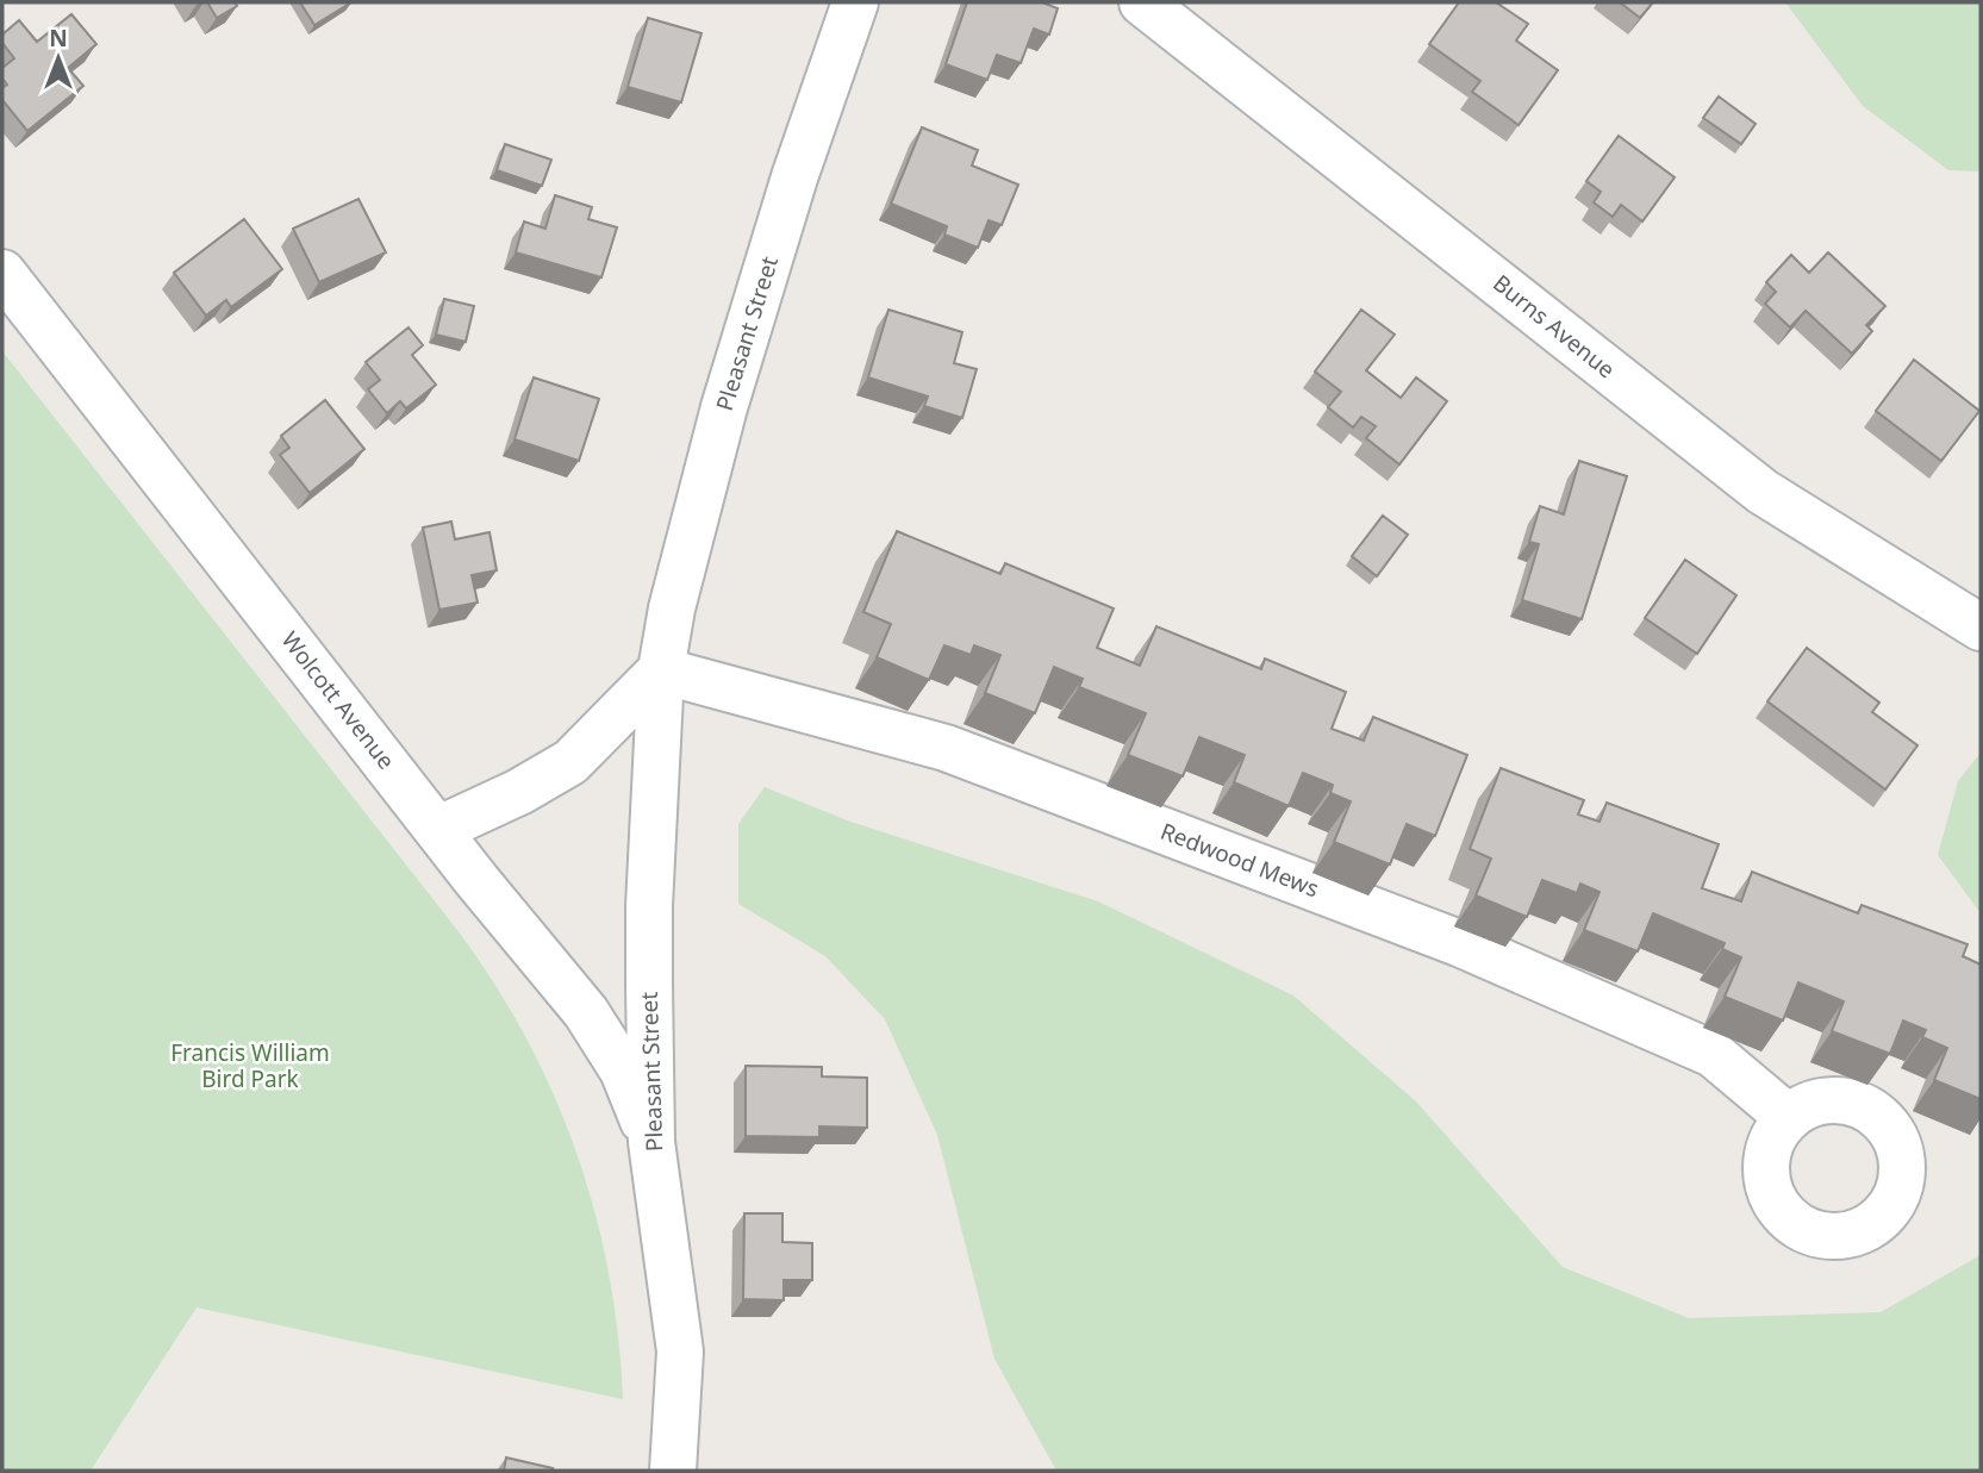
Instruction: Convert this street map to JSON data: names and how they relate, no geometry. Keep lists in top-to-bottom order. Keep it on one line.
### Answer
{"streets":{"street":["Burns Avenue","Pleasant Street","Wolcott Avenue","Redwood Mews"]},"crossings":[["Pleasant Street","Wolcott Avenue"],["Pleasant Street","Redwood Mews"]],"parks":["Francis William Bird Park"],"north":"top"}
